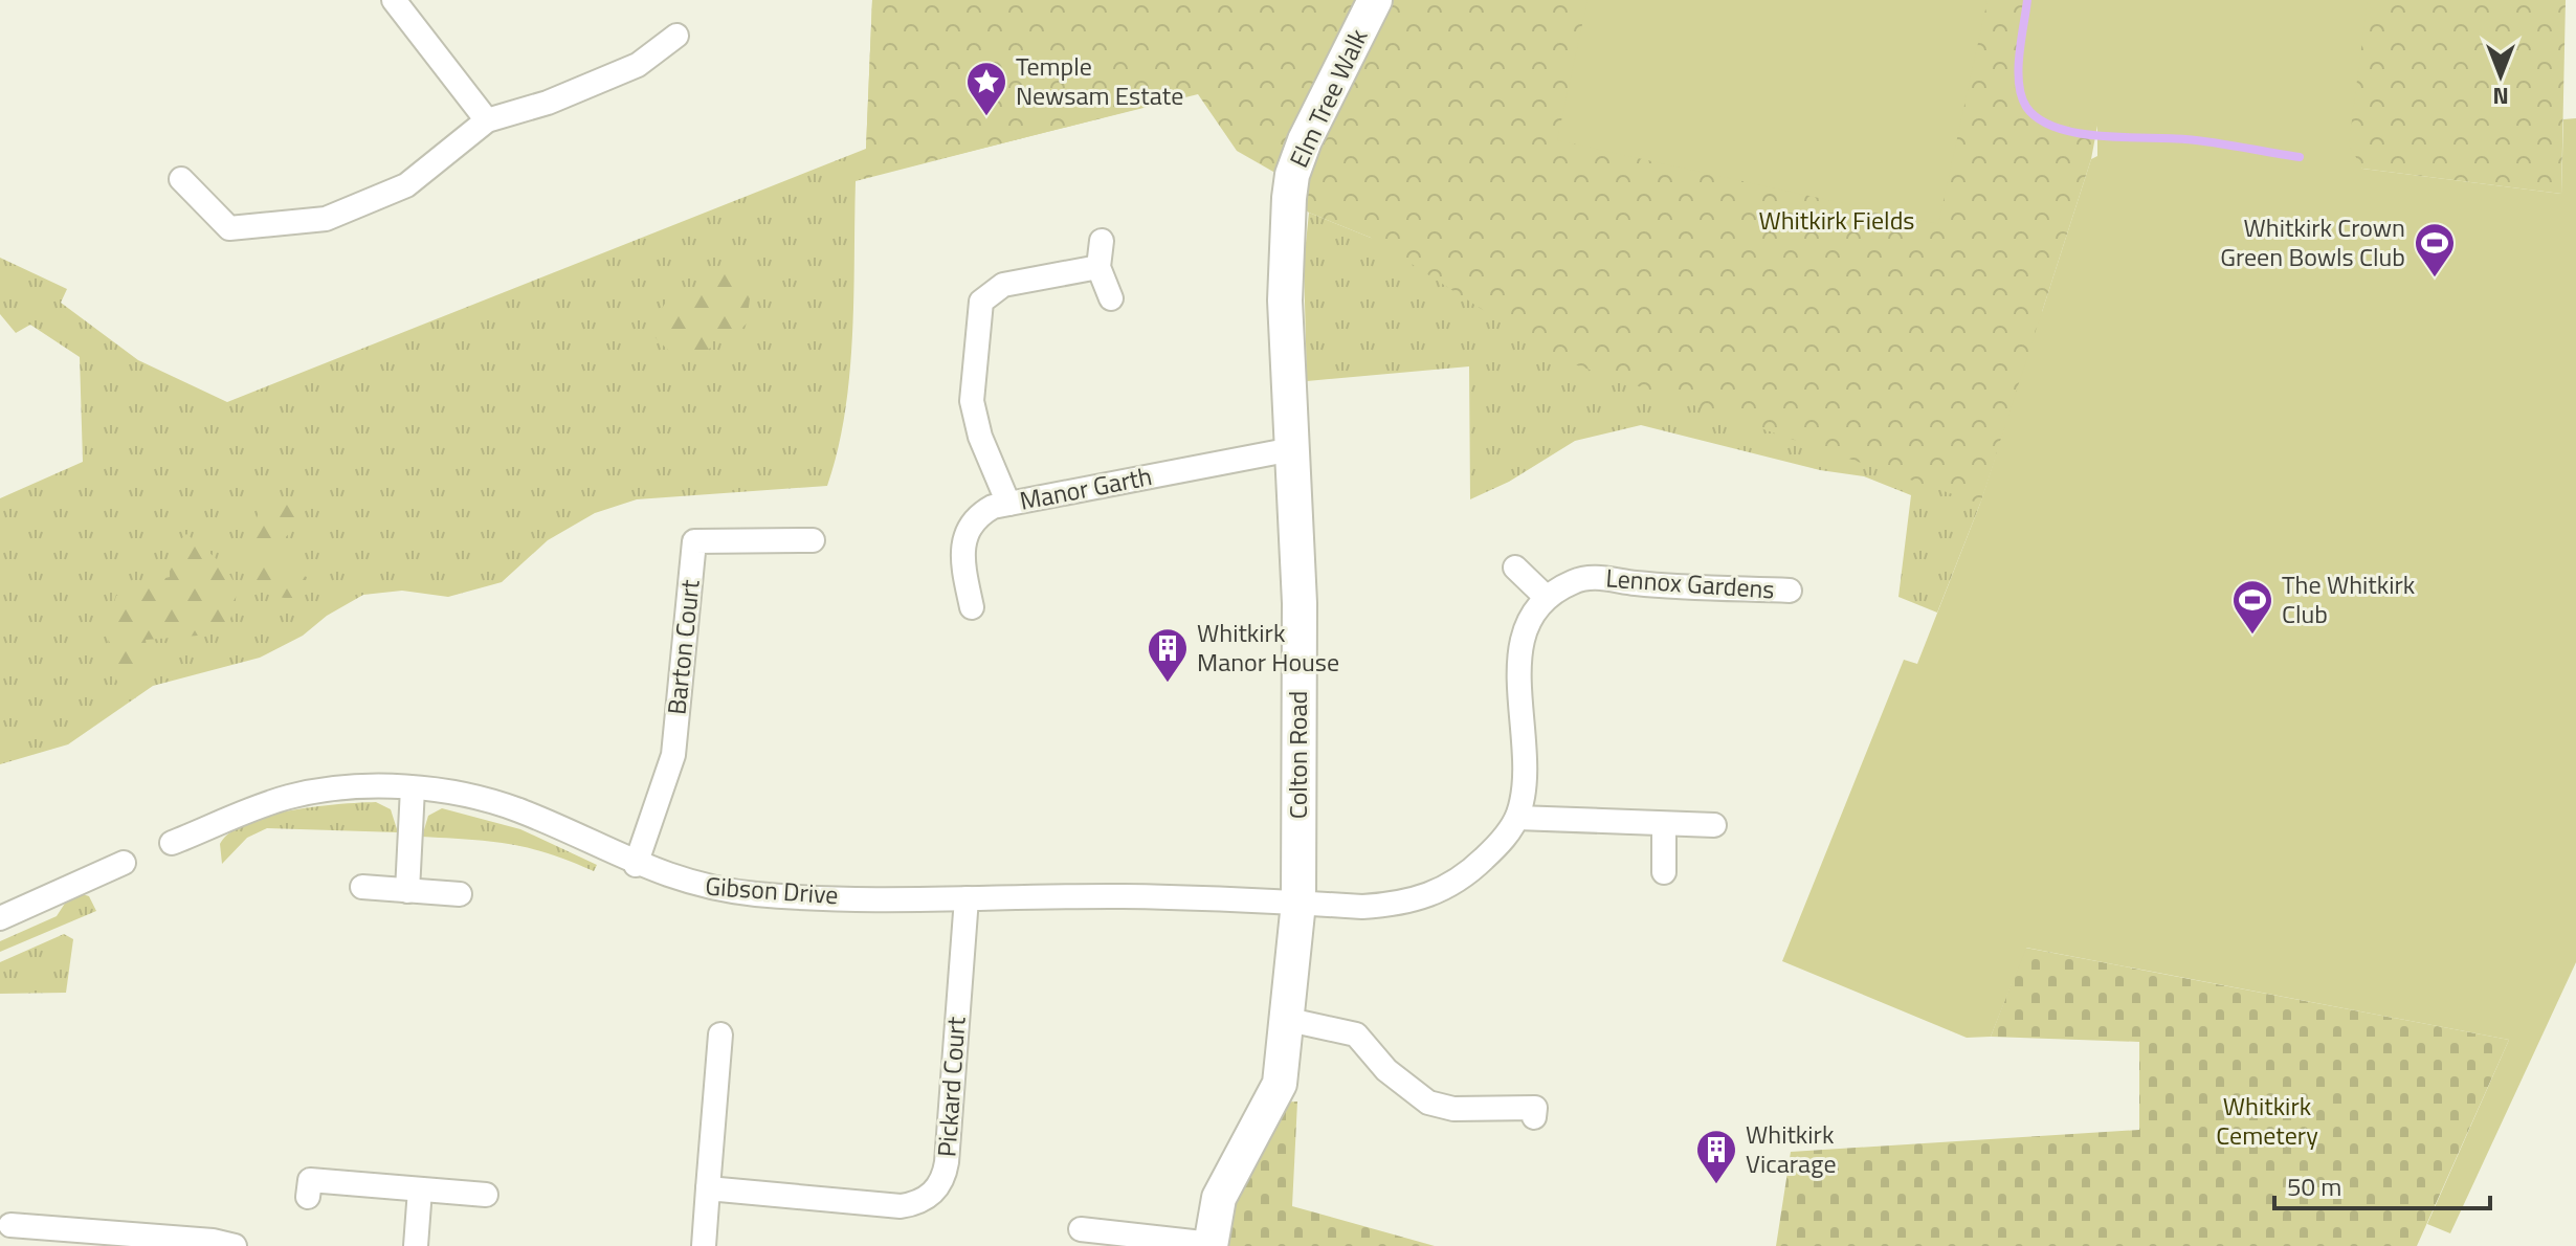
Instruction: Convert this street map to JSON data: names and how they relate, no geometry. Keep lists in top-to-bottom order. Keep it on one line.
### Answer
{"streets":{"street":["Elm Tree Walk","Manor Garth","Lennox Gardens","Barton Court","Colton Road","Gibson Drive","Pickard Court"]},"crossings":[["Elm Tree Walk","Colton Road"],["Manor Garth","Colton Road"],["Barton Court","Gibson Drive"],["Colton Road","Gibson Drive"],["Gibson Drive","Pickard Court"]],"parks":["Whitkirk Fields","Whitkirk Cemetery"],"places":{"place":["Temple Newsam Estate"],"sports":["Whitkirk Crown Green Bowls Club","The Whitkirk Club"],"building":["Whitkirk Manor House","Whitkirk Vicarage"]},"scale_bar":"50 m","north":"bottom"}
